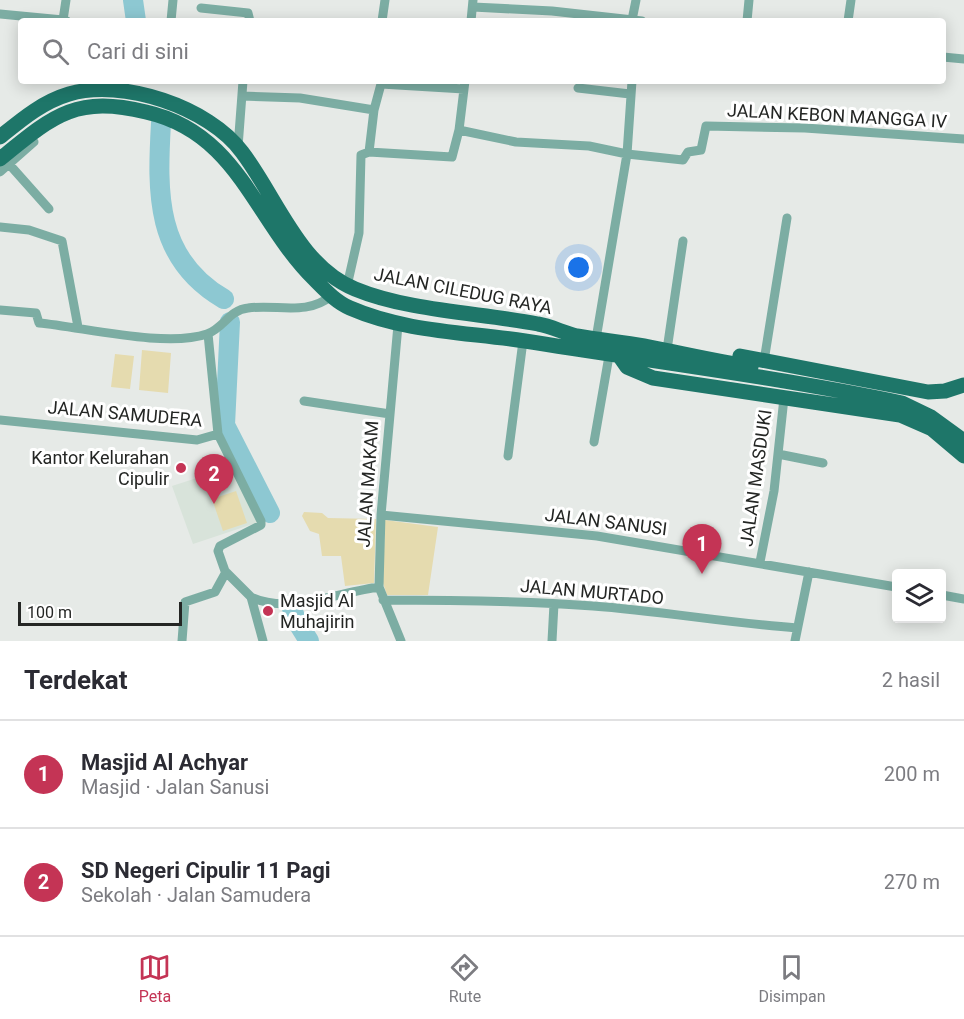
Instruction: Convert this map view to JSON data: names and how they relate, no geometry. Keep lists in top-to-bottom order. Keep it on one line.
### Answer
{"streets":{"main road":["JALAN CILEDUG RAYA"],"street":["JALAN KEBON MANGGA IV","JALAN SAMUDERA","JALAN MASDUKI","JALAN MAKAM","JALAN SANUSI","JALAN MURTADO"]},"crossings":[["JALAN CILEDUG RAYA","JALAN MAKAM"],["JALAN MASDUKI","JALAN SANUSI"],["JALAN MAKAM","JALAN SANUSI"],["JALAN MAKAM","JALAN MURTADO"]],"places":["Kantor Kelurahan Cipulir","Masjid Al Muhajirin"],"scale_bar":"100 m","page":{"search":"Cari di sini","pins":["2","1"],"scale":"100 m","heading":["Terdekat","2 hasil"],"list":[{"mark":"1","name":"Masjid Al Achyar","note":"Masjid · Jalan Sanusi","value":"200 m"},{"mark":"2","name":"SD Negeri Cipulir 11 Pagi","note":"Sekolah · Jalan Samudera","value":"270 m"}],"nav":["Peta","Rute","Disimpan"]}}
